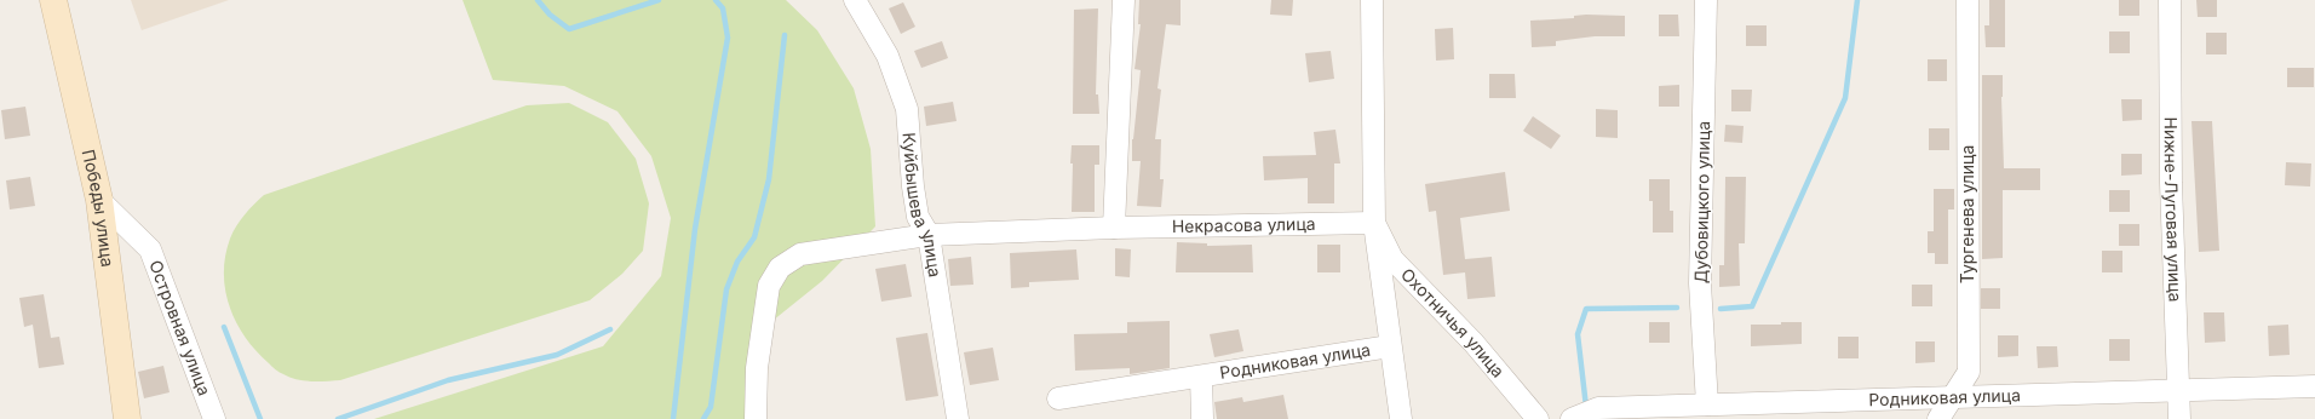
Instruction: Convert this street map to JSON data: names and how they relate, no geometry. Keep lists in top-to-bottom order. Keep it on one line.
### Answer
{"streets":{"street":["Дубовицкого улица","Куйбышева улица","Победы улица","Нижне-Луговая улица","Тургенева улица","Некрасова улица","Охотничья улица","Островная улица","Родниковая улица"]},"crossings":[["Дубовицкого улица","Родниковая улица"],["Куйбышева улица","Некрасова улица"],["Победы улица","Островная улица"],["Нижне-Луговая улица","Родниковая улица"],["Тургенева улица","Родниковая улица"],["Некрасова улица","Охотничья улица"],["Охотничья улица","Родниковая улица"]]}
